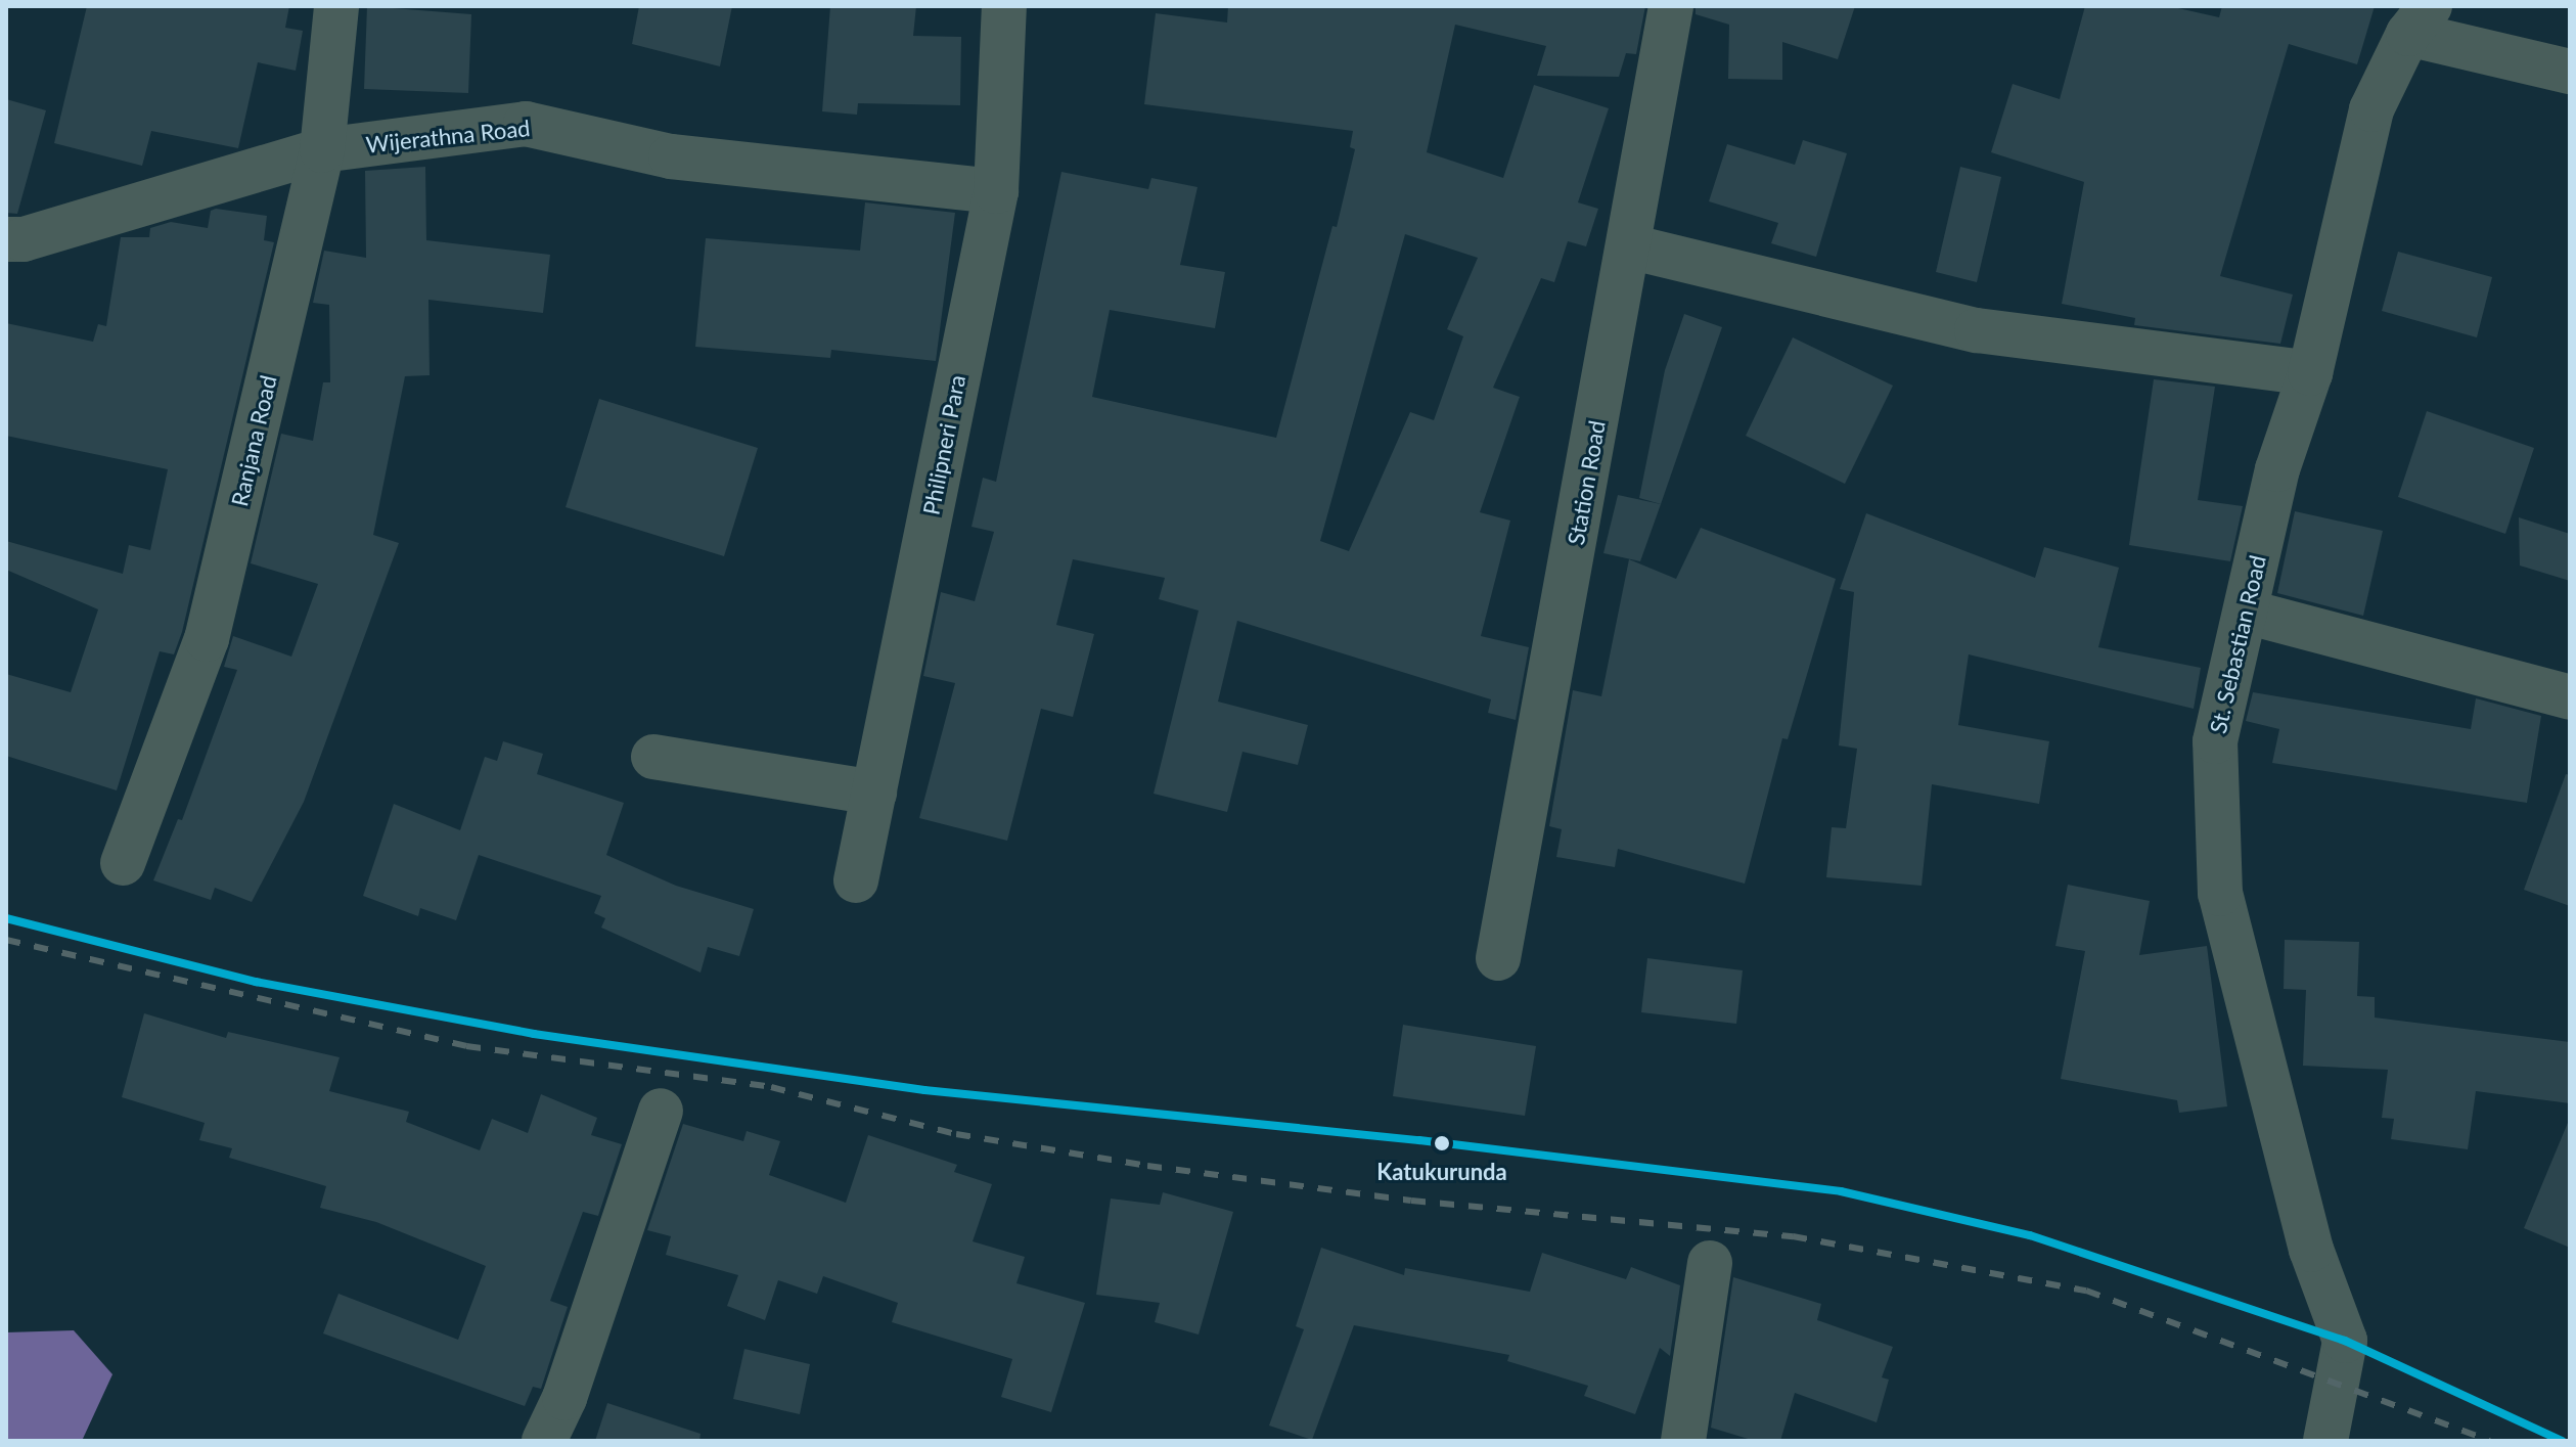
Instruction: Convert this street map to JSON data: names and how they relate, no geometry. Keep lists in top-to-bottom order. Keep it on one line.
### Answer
{"streets":{"street":["Wijerathna Road","Ranjana Road","Philipneri Para","Station Road","St. Sebastian Road"]},"crossings":[["Wijerathna Road","Ranjana Road"],["Wijerathna Road","Philipneri Para"]],"places":["Katukurunda"]}
